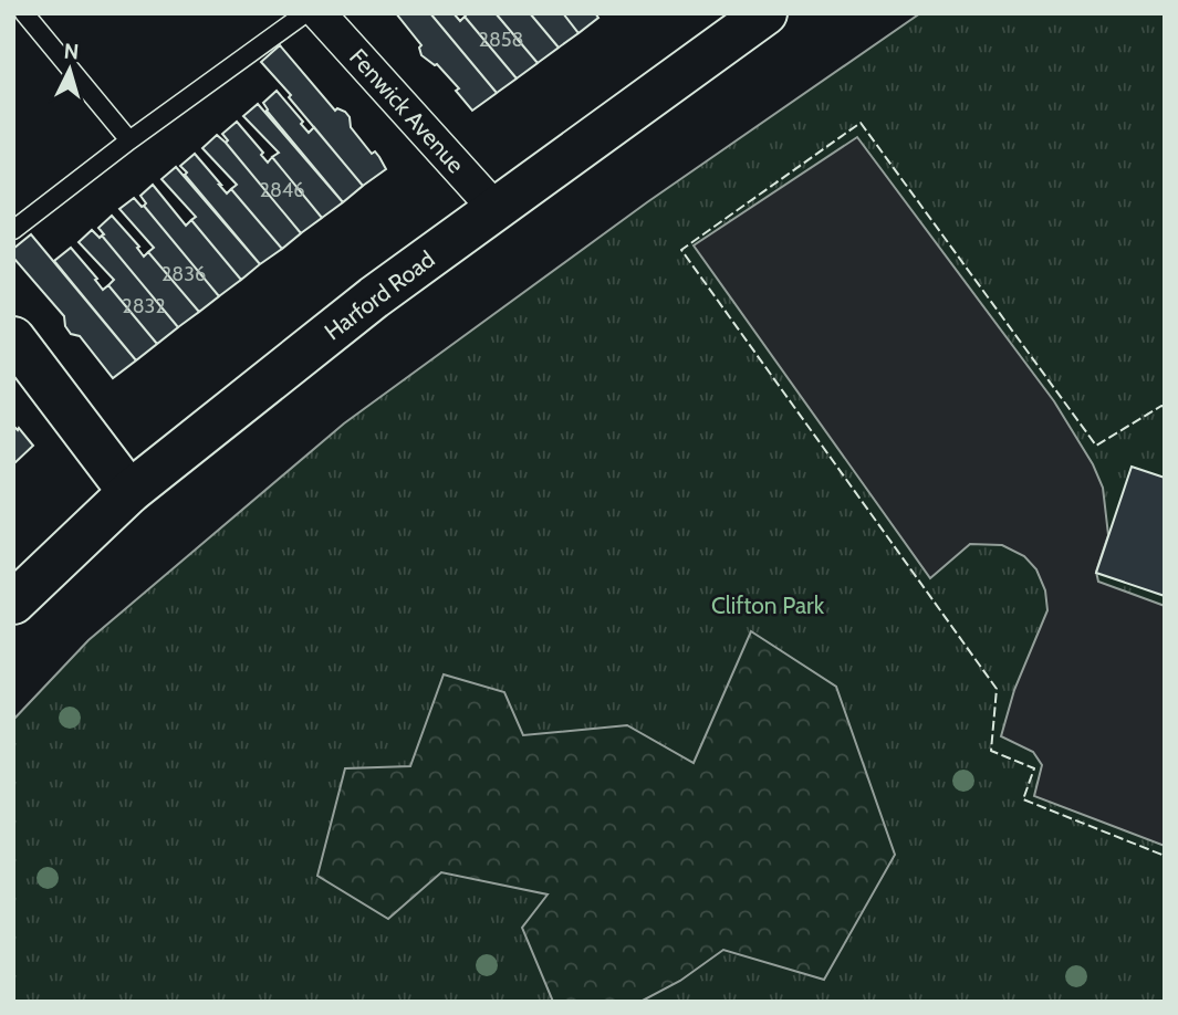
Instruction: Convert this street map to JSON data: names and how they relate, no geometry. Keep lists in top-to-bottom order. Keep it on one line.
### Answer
{"streets":{"main road":["Harford Road"],"street":["Fenwick Avenue"]},"crossings":[["Fenwick Avenue","Harford Road"]],"parks":["Clifton Park"],"house_numbers":["2858","2846","2836","2832"],"north":"top"}
